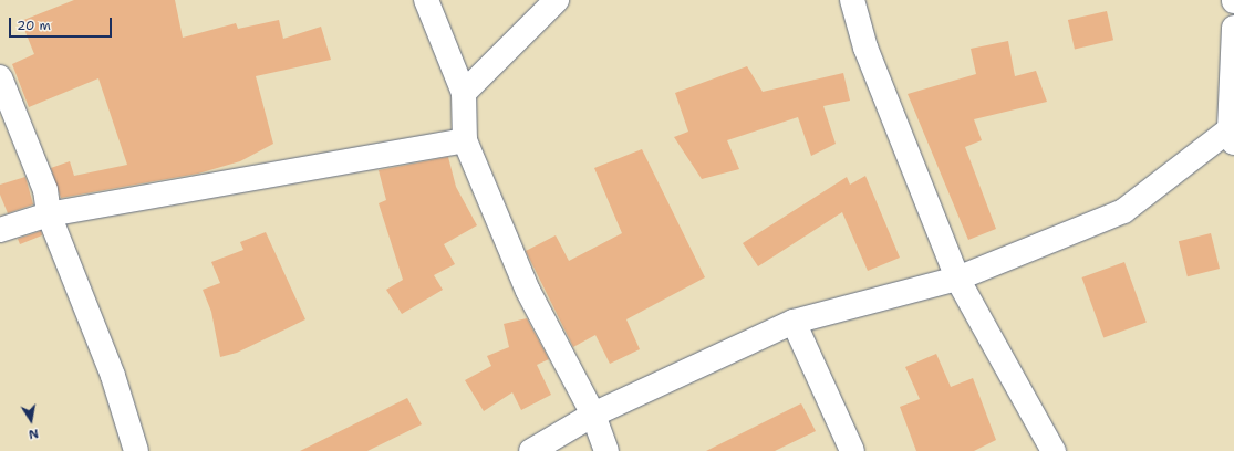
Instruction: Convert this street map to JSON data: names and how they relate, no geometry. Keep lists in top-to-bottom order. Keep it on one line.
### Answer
{"scale_bar":"20 m","north":"bottom"}
